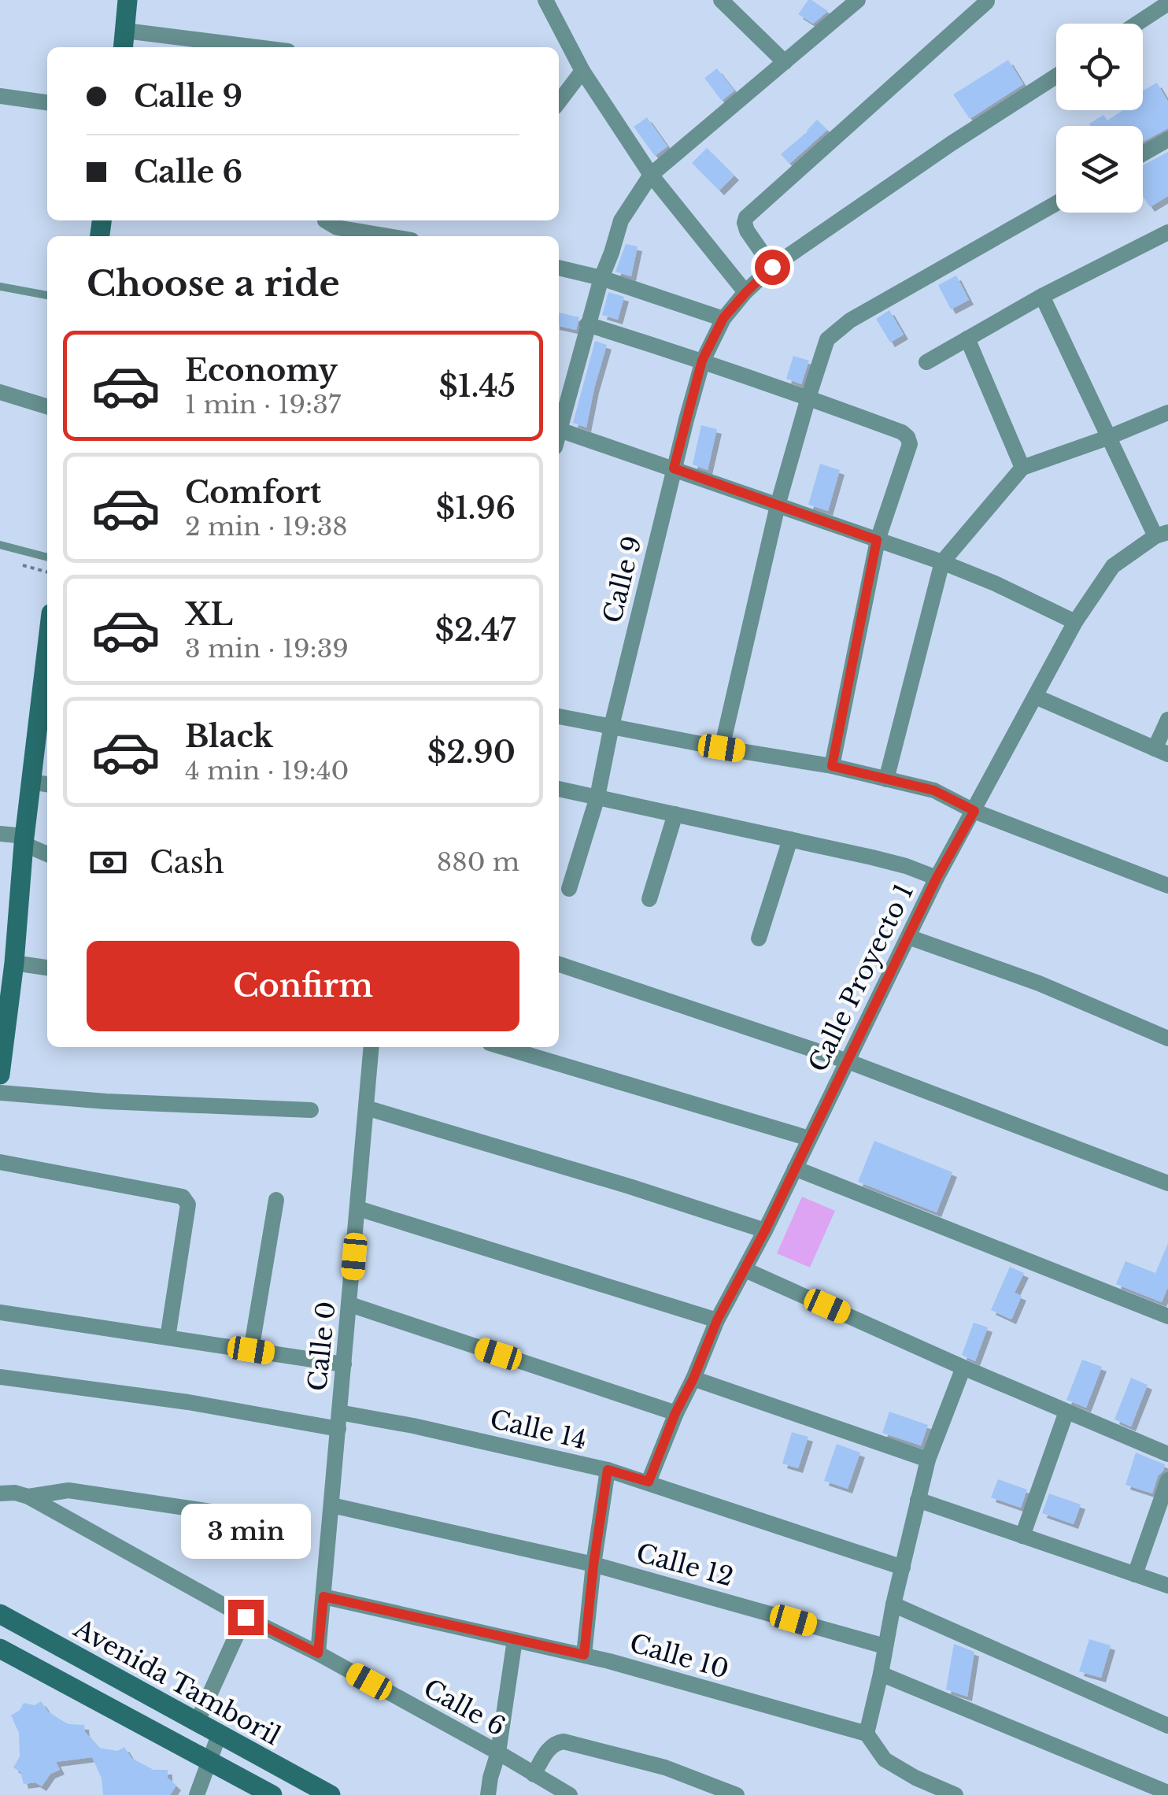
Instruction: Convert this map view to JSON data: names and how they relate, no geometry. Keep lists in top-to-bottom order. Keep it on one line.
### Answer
{"streets":{"main road":["Avenida Tamboril"],"street":["Calle 9","Calle Proyecto 1","Calle 0","Calle 14","Calle 12","Calle 10","Calle 6"]},"crossings":[["Calle Proyecto 1","Calle 14"],["Calle 0","Calle 14"],["Calle 0","Calle 12"],["Calle 0","Calle 10"],["Calle 0","Calle 6"]],"page":{"banner":["Calle 9","Calle 6"],"heading":"Choose a ride","list":[{"name":"Economy","note":"1 min · 19:37","value":"$1.45"},{"name":"Comfort","note":"2 min · 19:38","value":"$1.96"},{"name":"XL","note":"3 min · 19:39","value":"$2.47"},{"name":"Black","note":"4 min · 19:40","value":"$2.90"}],"pay":["Cash","880 m"],"buttons":"Confirm","bubble":"3 min"}}
